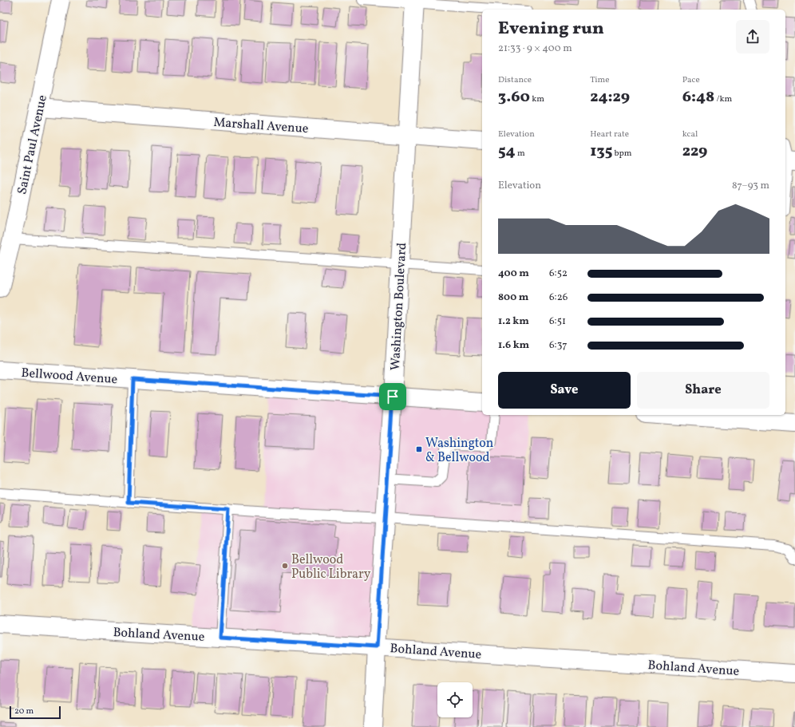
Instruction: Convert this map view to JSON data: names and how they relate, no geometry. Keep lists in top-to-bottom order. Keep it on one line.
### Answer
{"streets":{"street":["Marshall Avenue","Saint Paul Avenue","Washington Boulevard","Bellwood Avenue","Bohland Avenue"]},"crossings":[["Marshall Avenue","Saint Paul Avenue"],["Marshall Avenue","Washington Boulevard"],["Washington Boulevard","Bellwood Avenue"],["Washington Boulevard","Bohland Avenue"]],"places":{"transit":["Washington & Bellwood"],"other":["Bellwood Public Library"]},"scale_bar":"20 m","page":{"heading":["Evening run","21:33 · 9 × 400 m"],"stats":[["Distance","3.60 km"],["Time","24:29"],["Pace","6:48 /km"],["Elevation","54 m"],["Heart rate","135 bpm"],["kcal","229"]],"chart":["Elevation","87–93 m"],"list":[{"name":"400 m","note":"6:52"},{"name":"800 m","note":"6:26"},{"name":"1.2 km","note":"6:51"},{"name":"1.6 km","note":"6:37"}],"buttons":["Save","Share"],"scale":"20 m"}}
